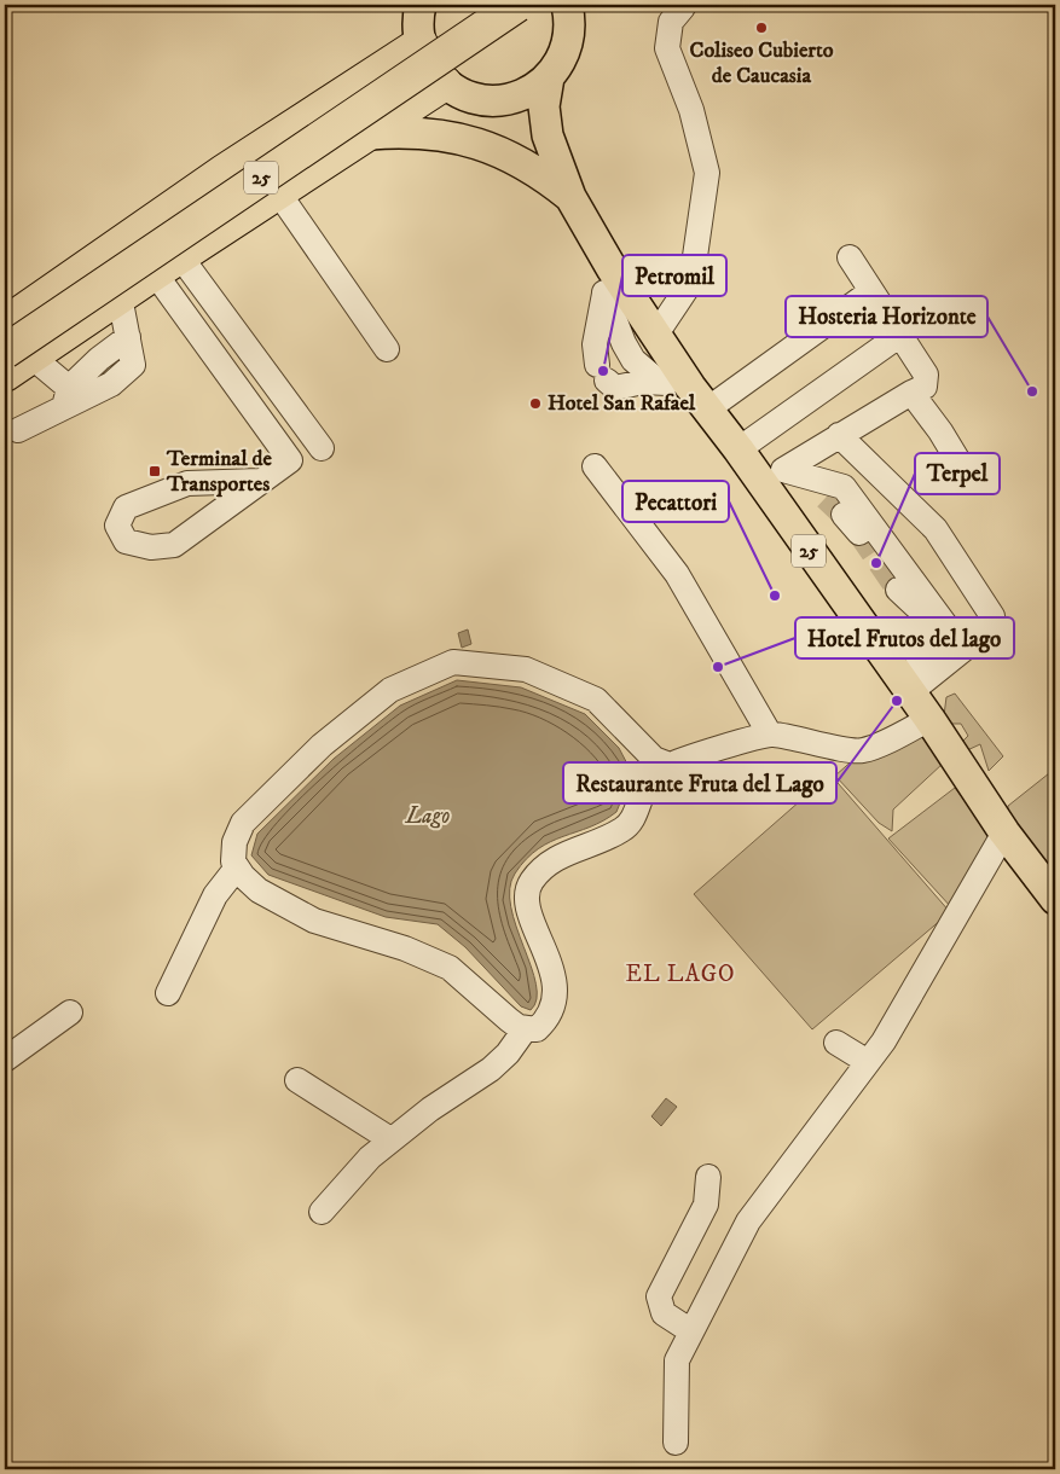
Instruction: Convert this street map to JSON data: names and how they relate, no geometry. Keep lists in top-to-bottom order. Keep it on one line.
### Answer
{"streets":{"highway":["25"]},"districts":["EL LAGO"],"water":["Lago"],"places":{"other":["Coliseo Cubierto de Caucasia","Petromil","Hosteria Horizonte","Hotel San Rafael","Terpel","Pecattori","Hotel Frutos del lago","Restaurante Fruta del Lago"],"transit":["Terminal de Transportes"]}}
